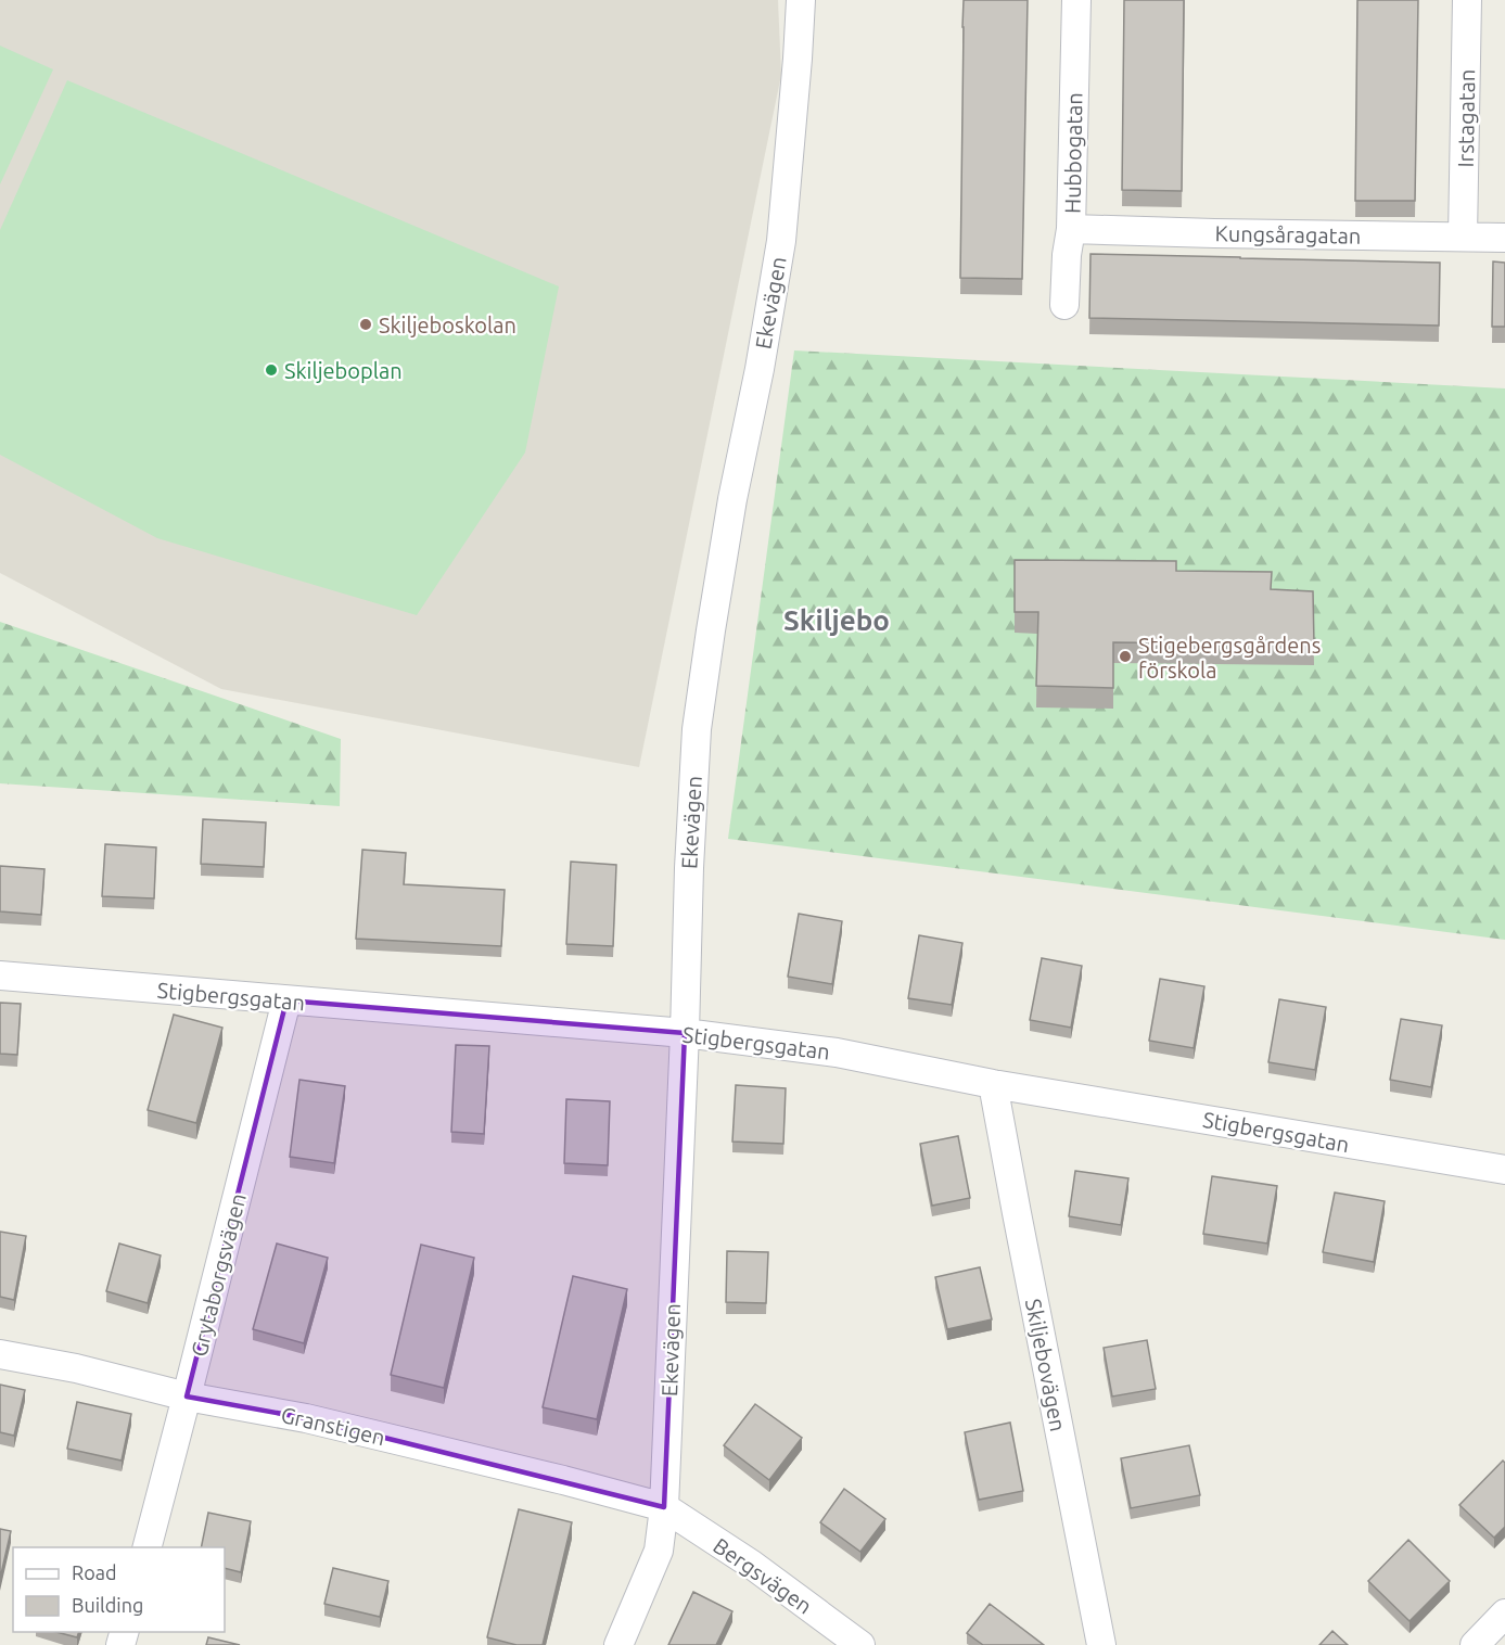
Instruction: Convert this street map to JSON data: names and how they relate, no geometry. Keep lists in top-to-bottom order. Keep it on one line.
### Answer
{"streets":{"street":["Irstagatan","Hubbogatan","Kungsåragatan","Ekevägen","Stigbergsgatan","Grytaborgsvägen","Skiljebovägen","Granstigen","Bergsvägen"]},"crossings":[["Irstagatan","Kungsåragatan"],["Hubbogatan","Kungsåragatan"],["Ekevägen","Stigbergsgatan"],["Ekevägen","Granstigen"],["Ekevägen","Bergsvägen"],["Stigbergsgatan","Grytaborgsvägen"],["Stigbergsgatan","Skiljebovägen"],["Grytaborgsvägen","Granstigen"],["Granstigen","Bergsvägen"]],"districts":["Skiljebo"],"places":["Skiljeboskolan","Skiljeboplan","Stigebergsgårdens förskola"],"legend":["Road","Building"]}
